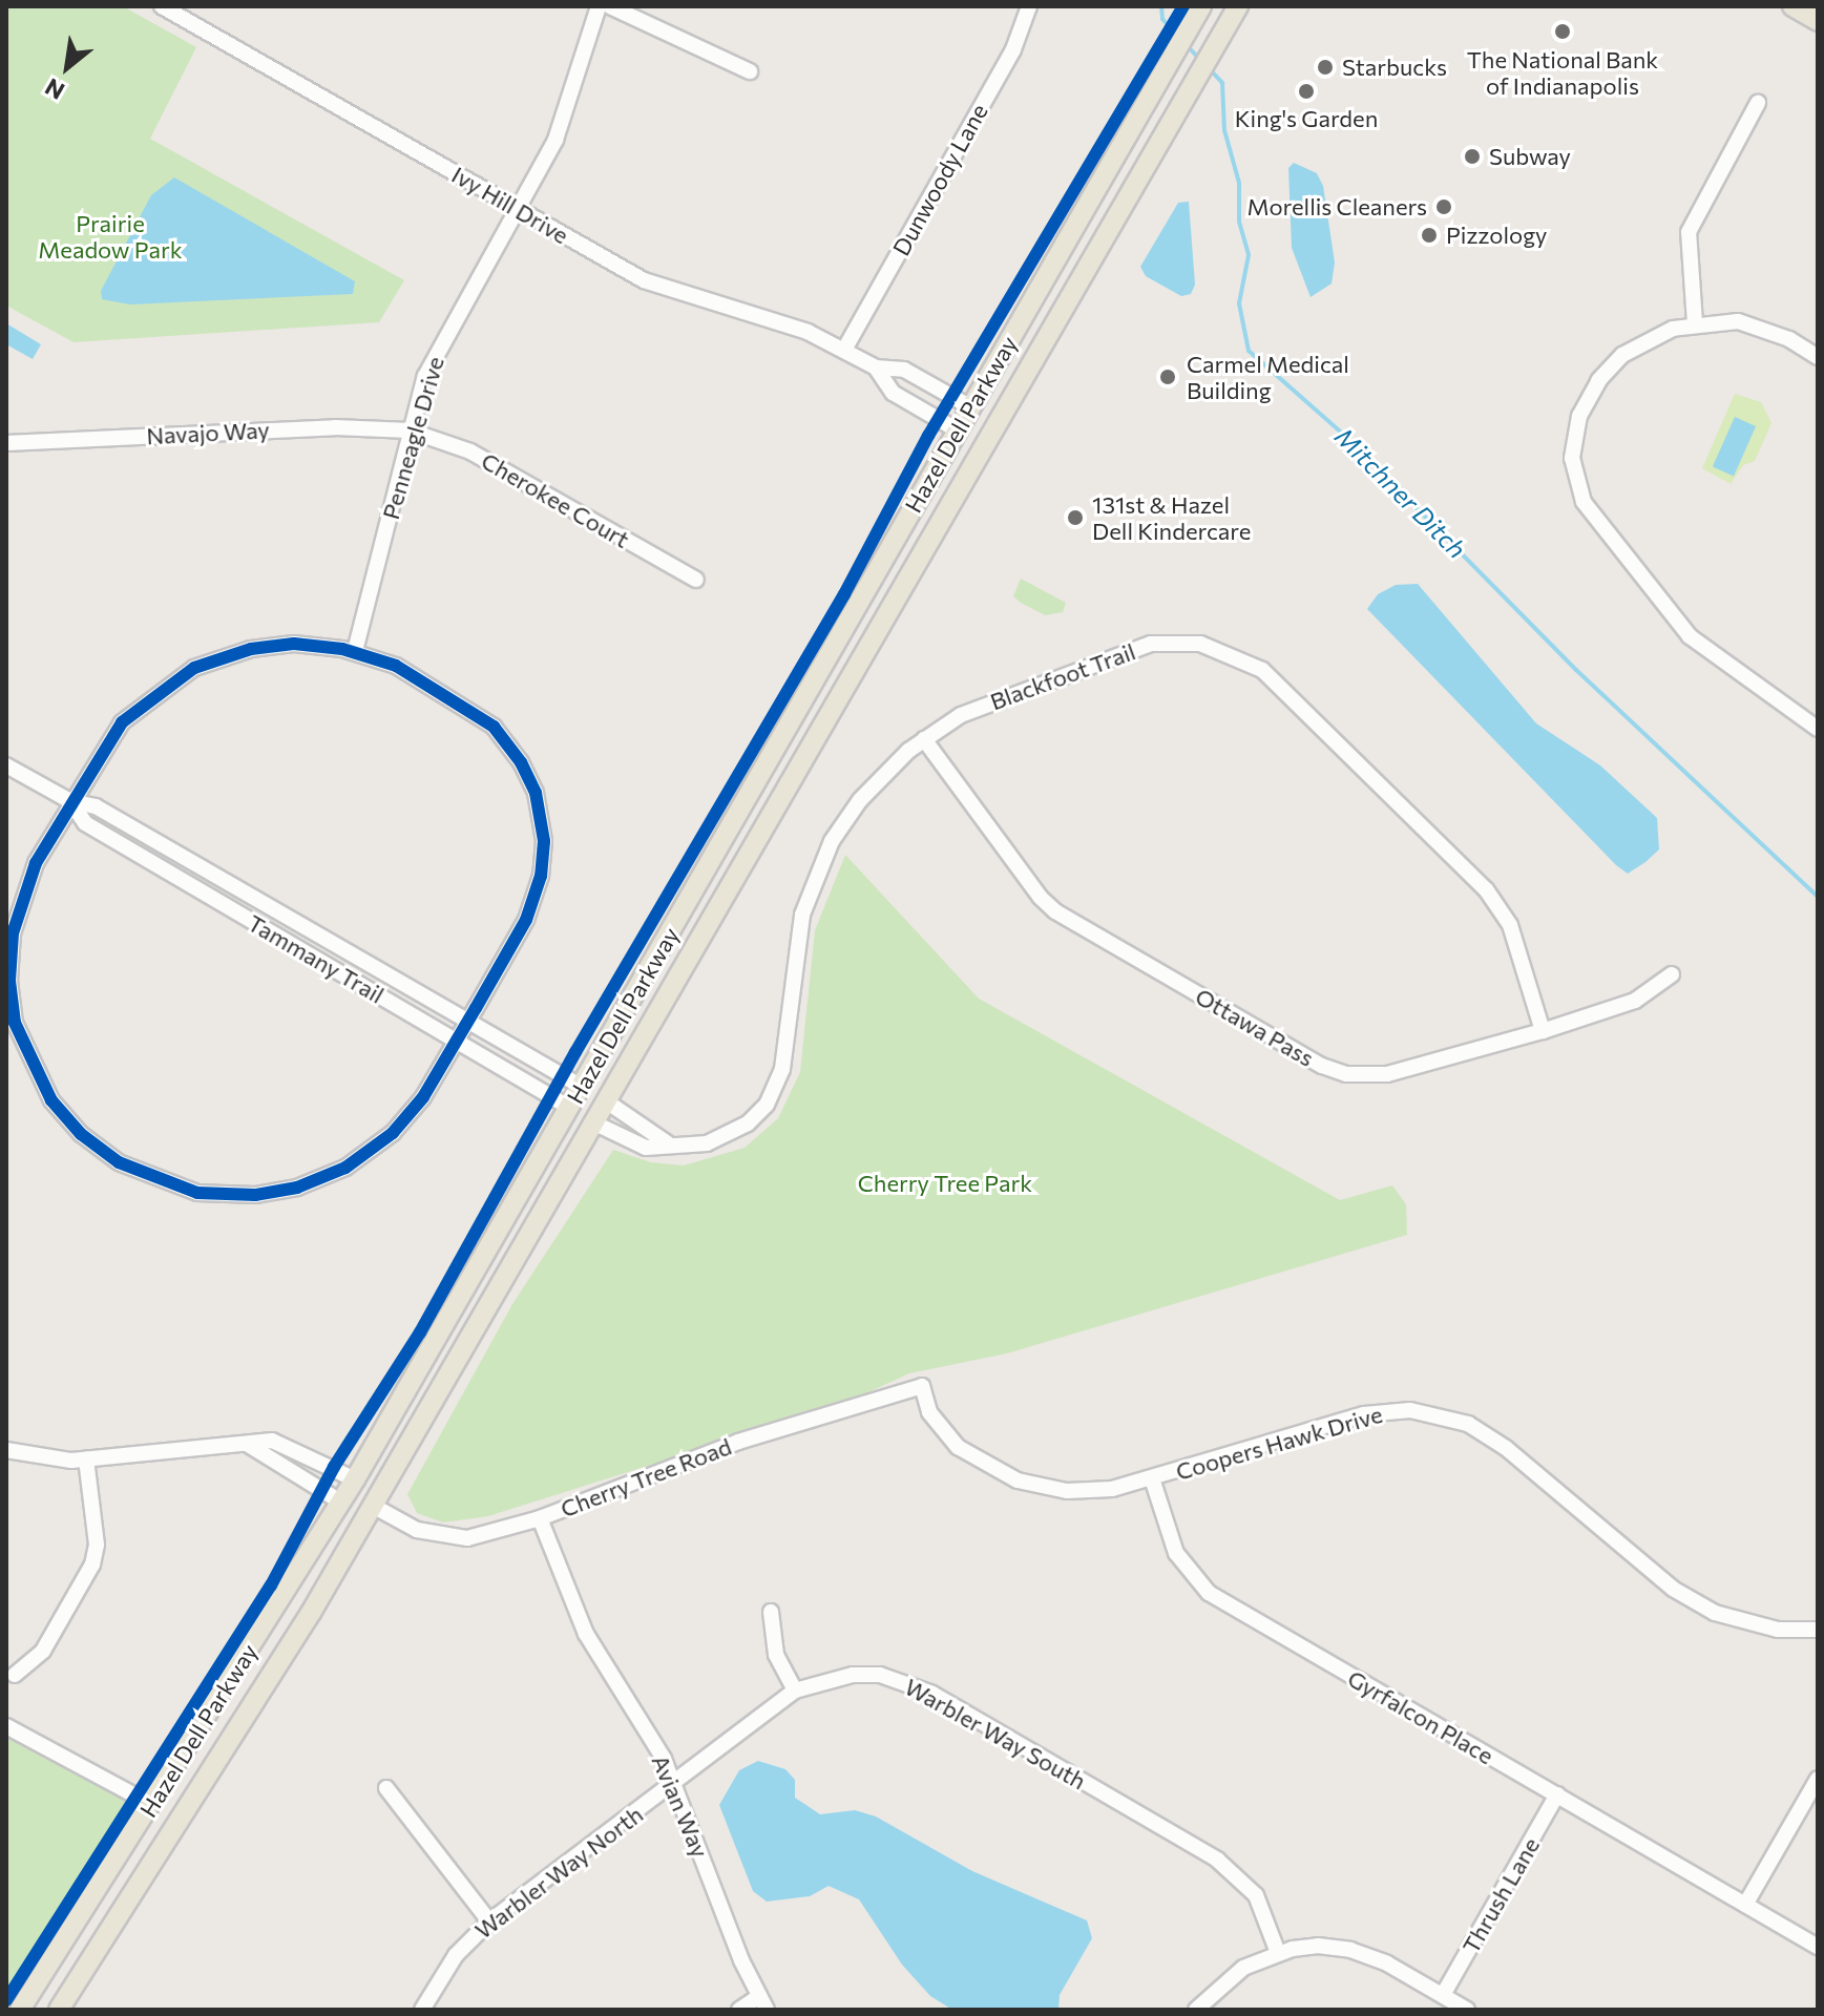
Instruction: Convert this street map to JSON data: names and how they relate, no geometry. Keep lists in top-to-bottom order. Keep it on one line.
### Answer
{"streets":{"main road":["Hazel Dell Parkway"],"street":["Dunwoody Lane","Ivy Hill Drive","Navajo Way","Penneagle Drive","Cherokee Court","Blackfoot Trail","Tammany Trail","Ottawa Pass","Coopers Hawk Drive","Cherry Tree Road","Gyrfalcon Place","Warbler Way South","Avian Way","Warbler Way North","Thrush Lane"]},"crossings":[["Dunwoody Lane","Ivy Hill Drive"],["Ivy Hill Drive","Hazel Dell Parkway"],["Ivy Hill Drive","Penneagle Drive"],["Hazel Dell Parkway","Blackfoot Trail"],["Hazel Dell Parkway","Tammany Trail"],["Hazel Dell Parkway","Cherry Tree Road"],["Navajo Way","Penneagle Drive"],["Navajo Way","Cherokee Court"],["Penneagle Drive","Cherokee Court"],["Blackfoot Trail","Ottawa Pass"],["Coopers Hawk Drive","Cherry Tree Road"],["Coopers Hawk Drive","Gyrfalcon Place"],["Cherry Tree Road","Avian Way"],["Gyrfalcon Place","Thrush Lane"],["Warbler Way South","Avian Way"],["Warbler Way South","Warbler Way North"],["Avian Way","Warbler Way North"]],"water":["Mitchner Ditch"],"parks":["Prairie Meadow Park","Cherry Tree Park"],"places":["The National Bank of Indianapolis","Starbucks","King's Garden","Subway","Morellis Cleaners","Pizzology","Carmel Medical Building","131st & Hazel Dell Kindercare"],"north":"bottom left"}
